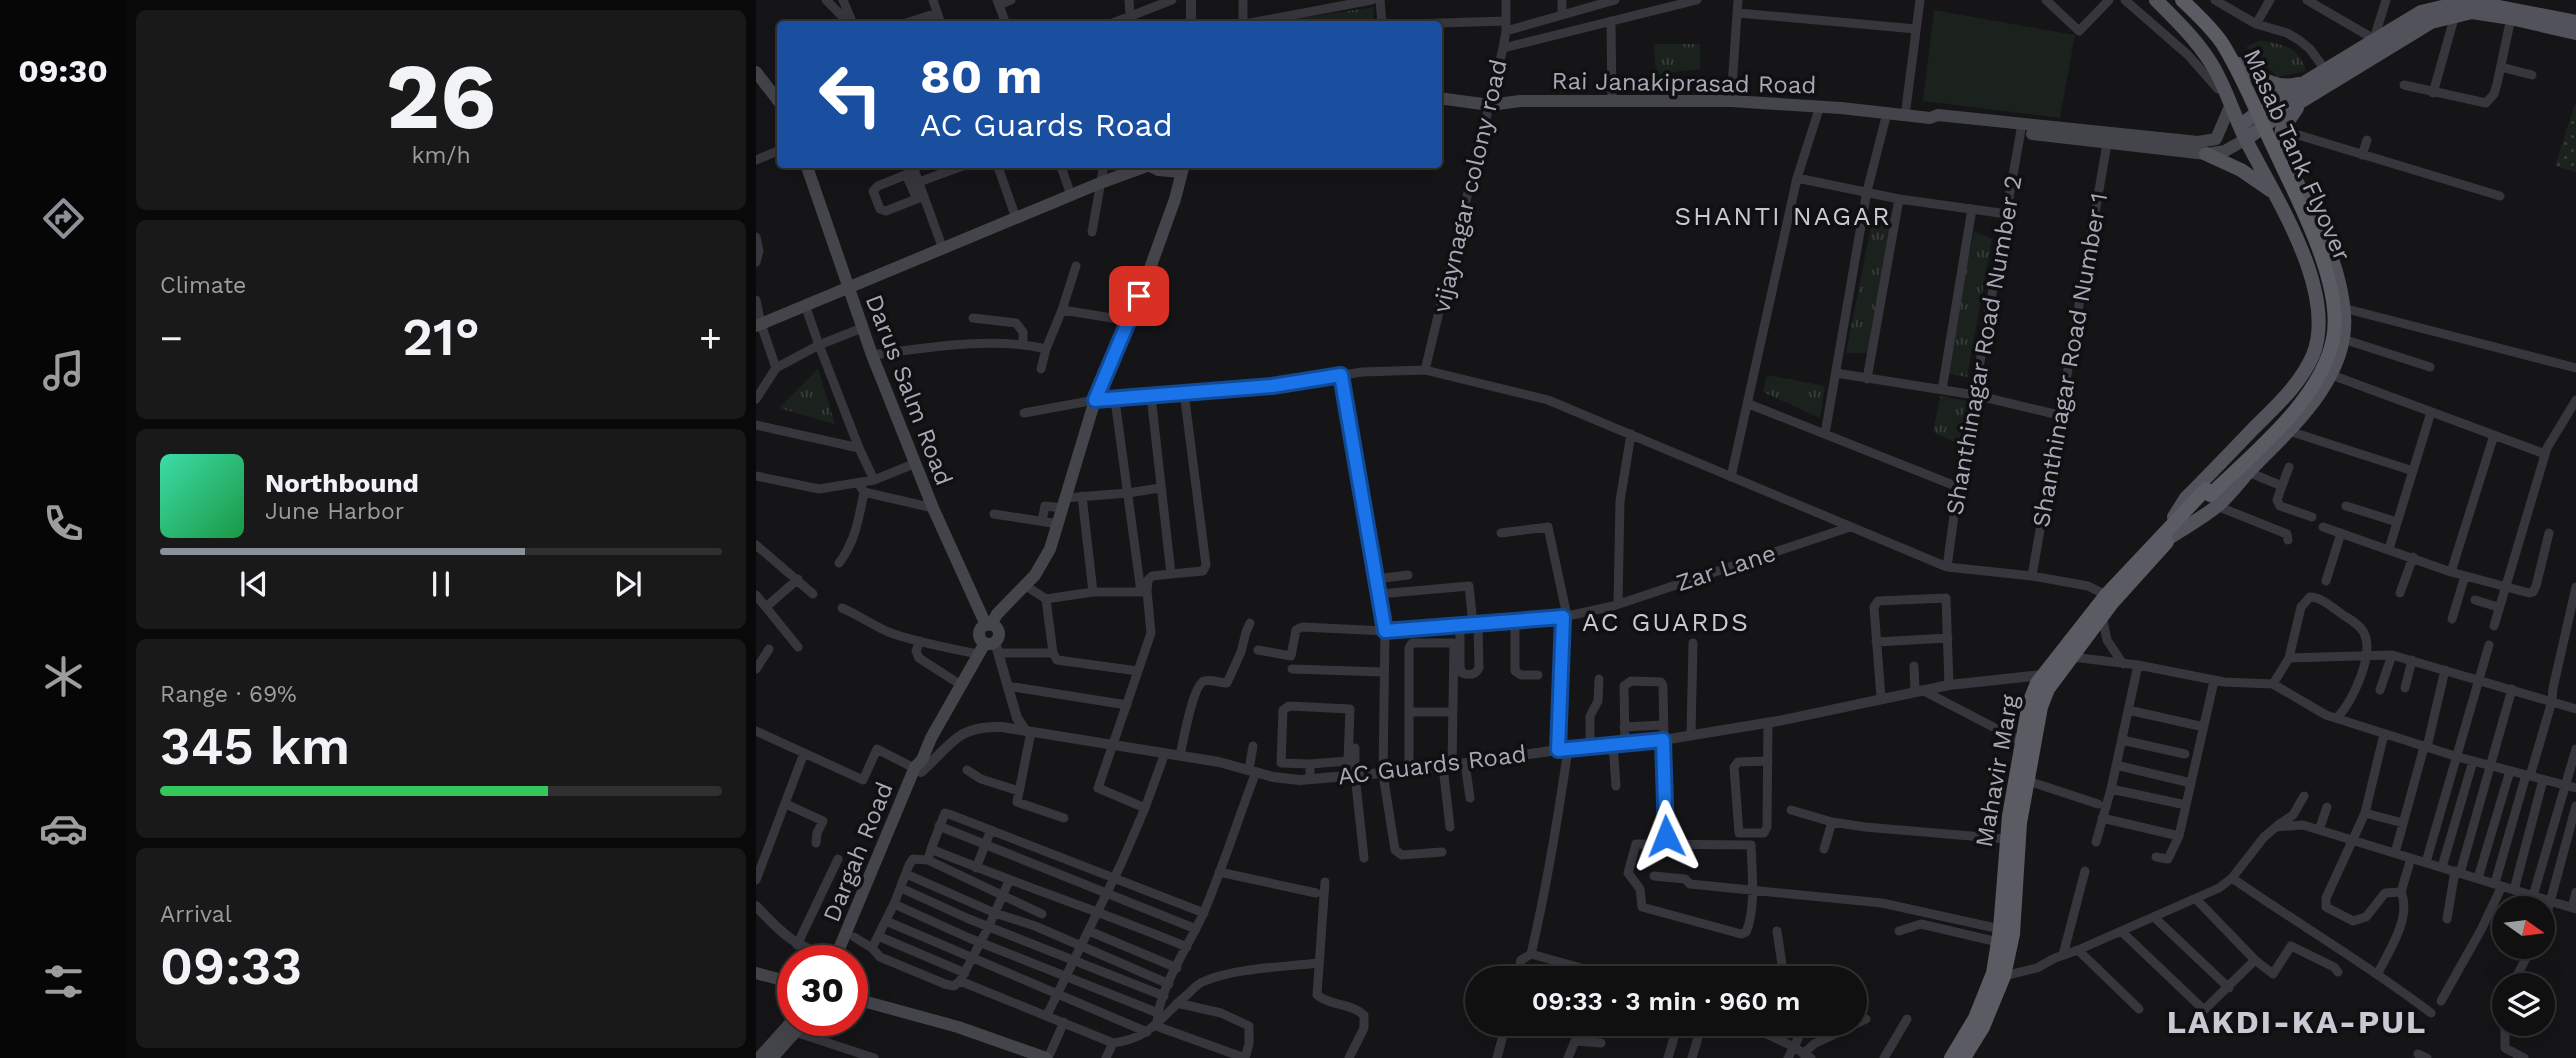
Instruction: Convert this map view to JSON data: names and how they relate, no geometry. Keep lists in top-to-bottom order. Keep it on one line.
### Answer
{"streets":{"highway":["Masab Tank Flyover","Mahavir Marg"],"main road":["Rai Janakiprasad Road","Darus Salm Road","Dargah Road"],"street":["vijaynagar colony road","Shanthinagar Road Number 2","Shanthinagar Road Number 1","Zar Lane","AC Guards Road"]},"crossings":[["Rai Janakiprasad Road","vijaynagar colony road"],["Rai Janakiprasad Road","Shanthinagar Road Number 2"],["Masab Tank Flyover","Mahavir Marg"],["AC Guards Road","Mahavir Marg"],["AC Guards Road","Dargah Road"]],"districts":["SHANTI NAGAR","AC GUARDS","LAKDI-KA-PUL"],"north":"right","page":{"tabs":"09:30","tile":[["26","km/h"],"Climate",["Range · 69%","345 km"],["Arrival","09:33"]],"turn":["80 m","AC Guards Road"],"heat":["−","21°","+"],"song":["Northbound","June Harbor"],"limit":"30","trip":"09:33 · 3 min · 960 m"}}
